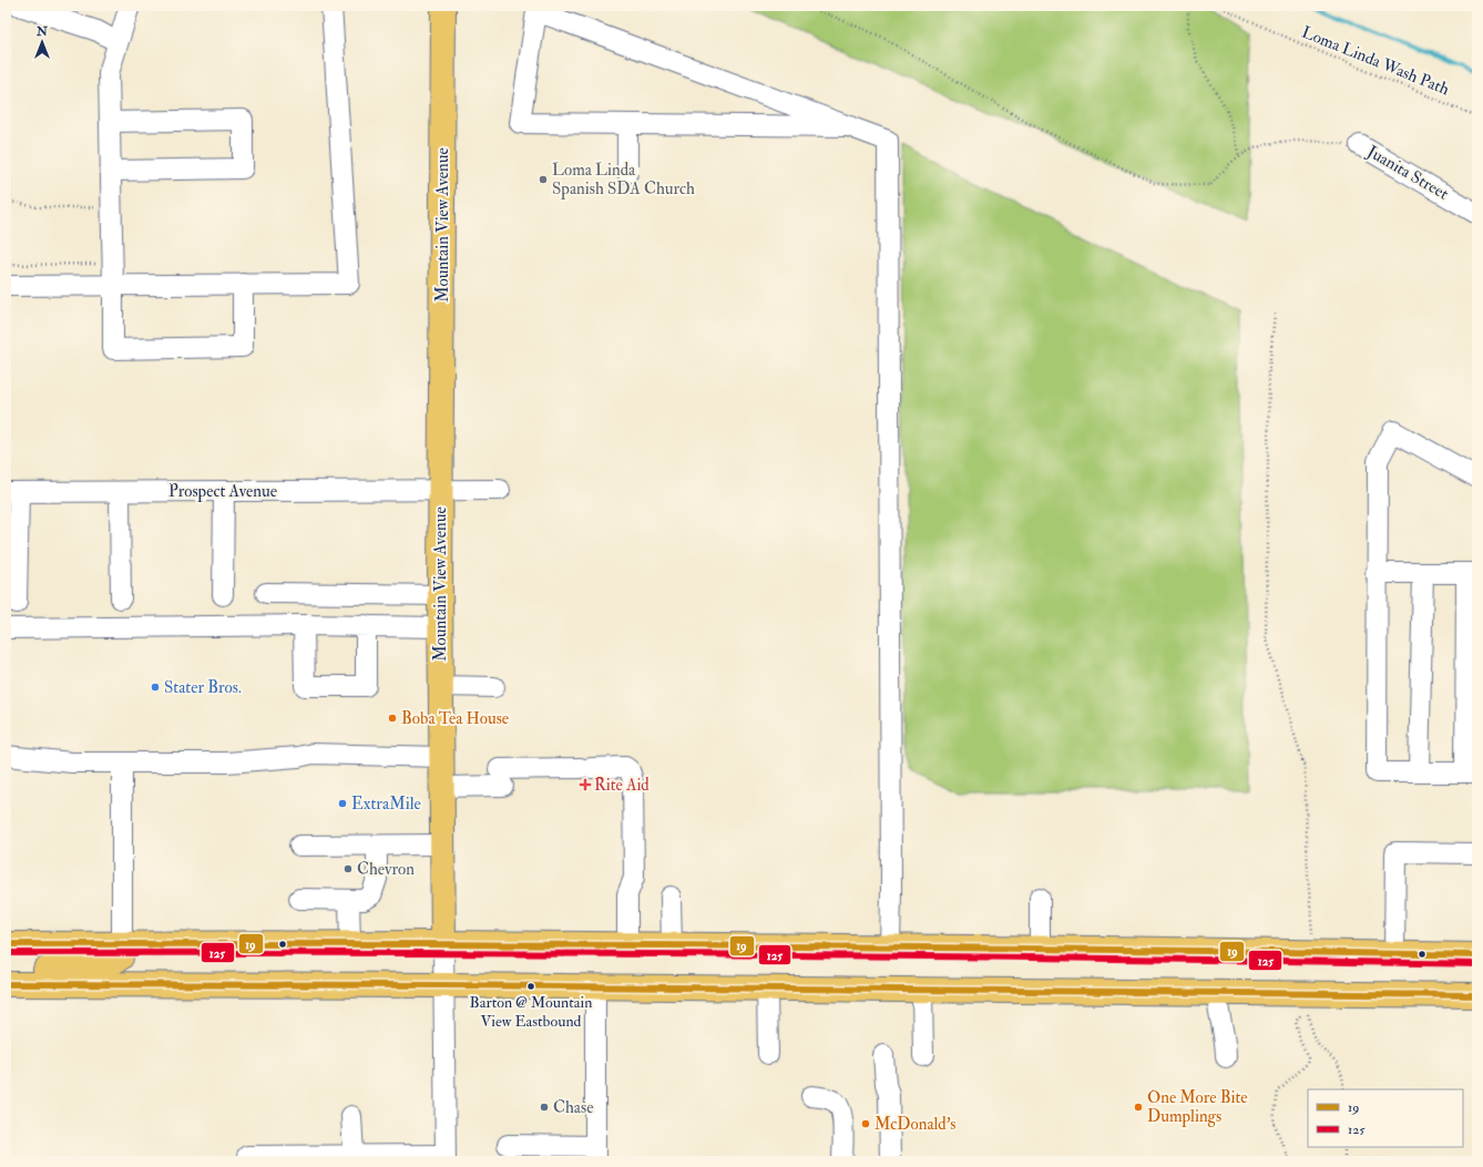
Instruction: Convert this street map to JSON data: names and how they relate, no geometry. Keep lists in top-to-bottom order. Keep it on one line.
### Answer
{"streets":{"main road":["Mountain View Avenue"],"street":["Juanita Street","Prospect Avenue"],"path":["Loma Linda Wash Path"]},"crossings":[["Mountain View Avenue","Prospect Avenue"]],"places":{"other":["Loma Linda Spanish SDA Church","Stater Bros.","Boba Tea House","ExtraMile","Chevron","Barton @ Mountain View Eastbound","Chase","One More Bite Dumplings","McDonald's"],"health":["Rite Aid"]},"lines":["transit line 19","transit line 125"],"legend":["19","125"],"north":"top"}
